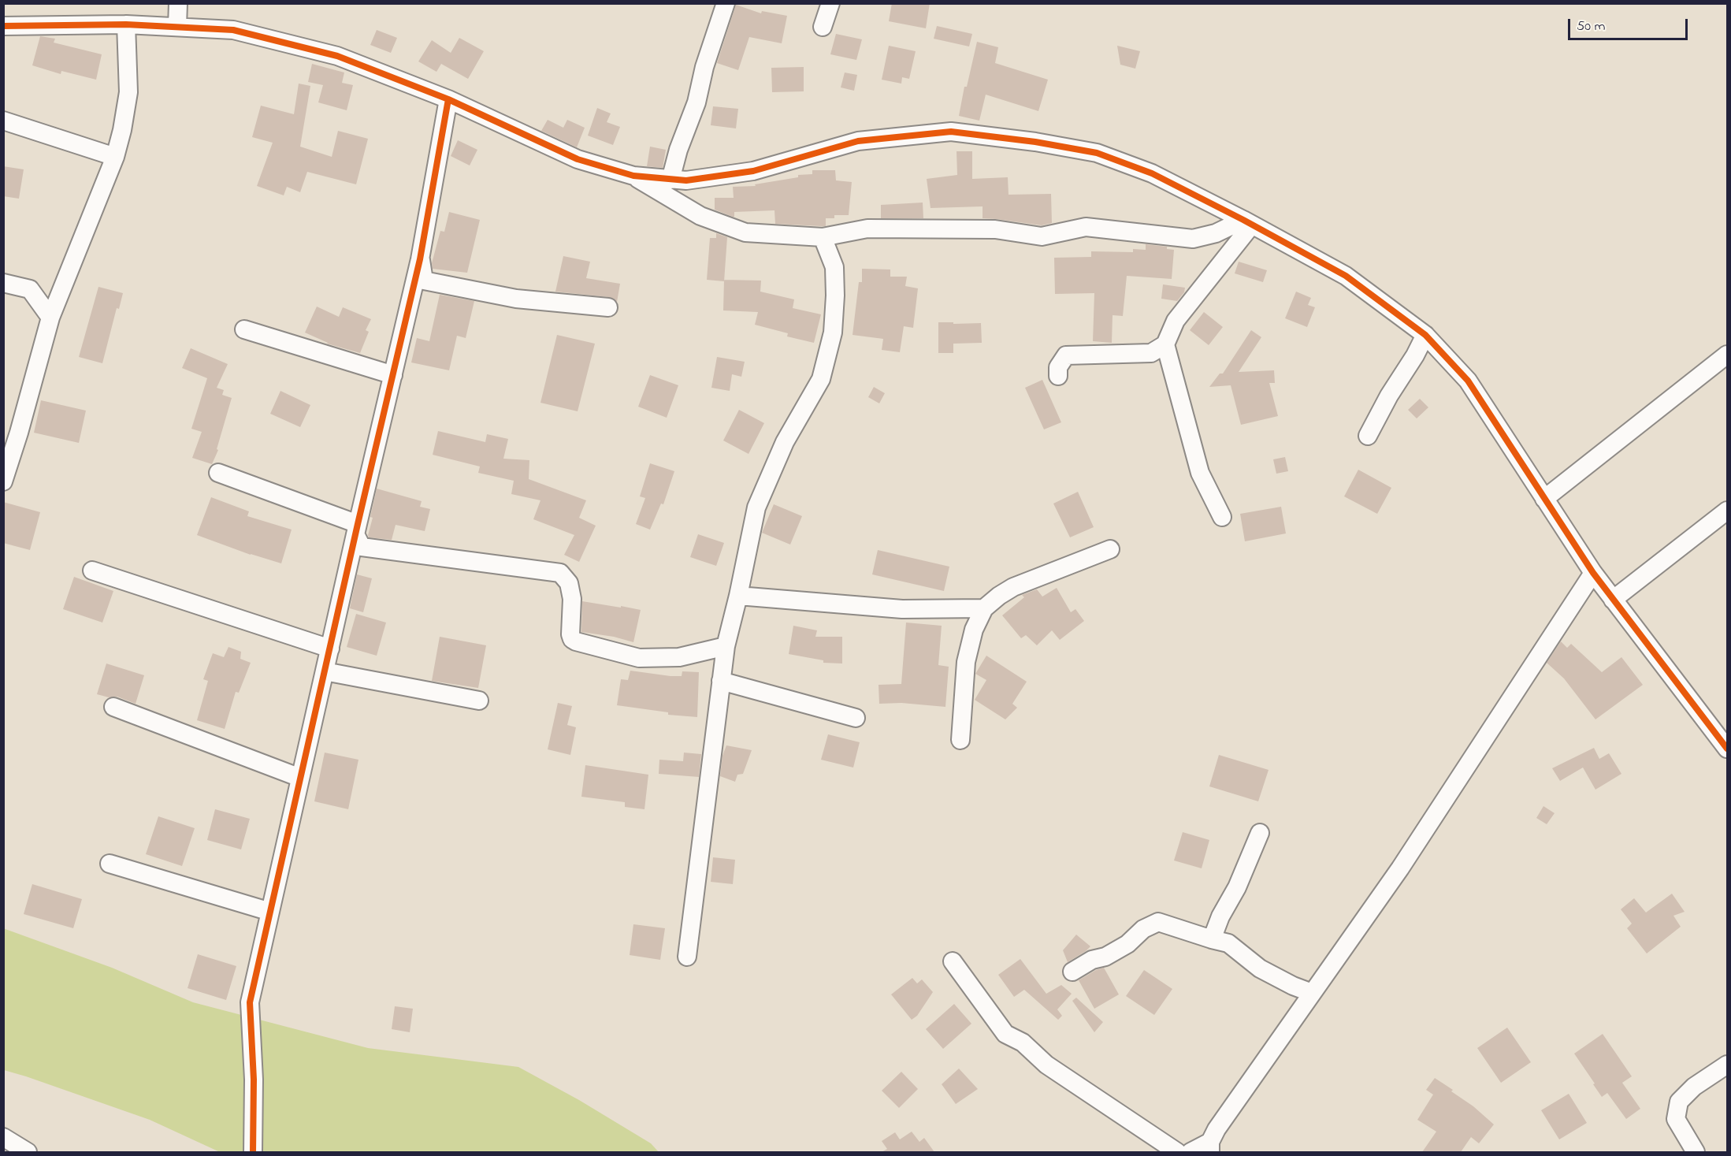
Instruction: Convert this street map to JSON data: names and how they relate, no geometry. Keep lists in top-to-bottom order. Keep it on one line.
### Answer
{"scale_bar":"50 m"}
